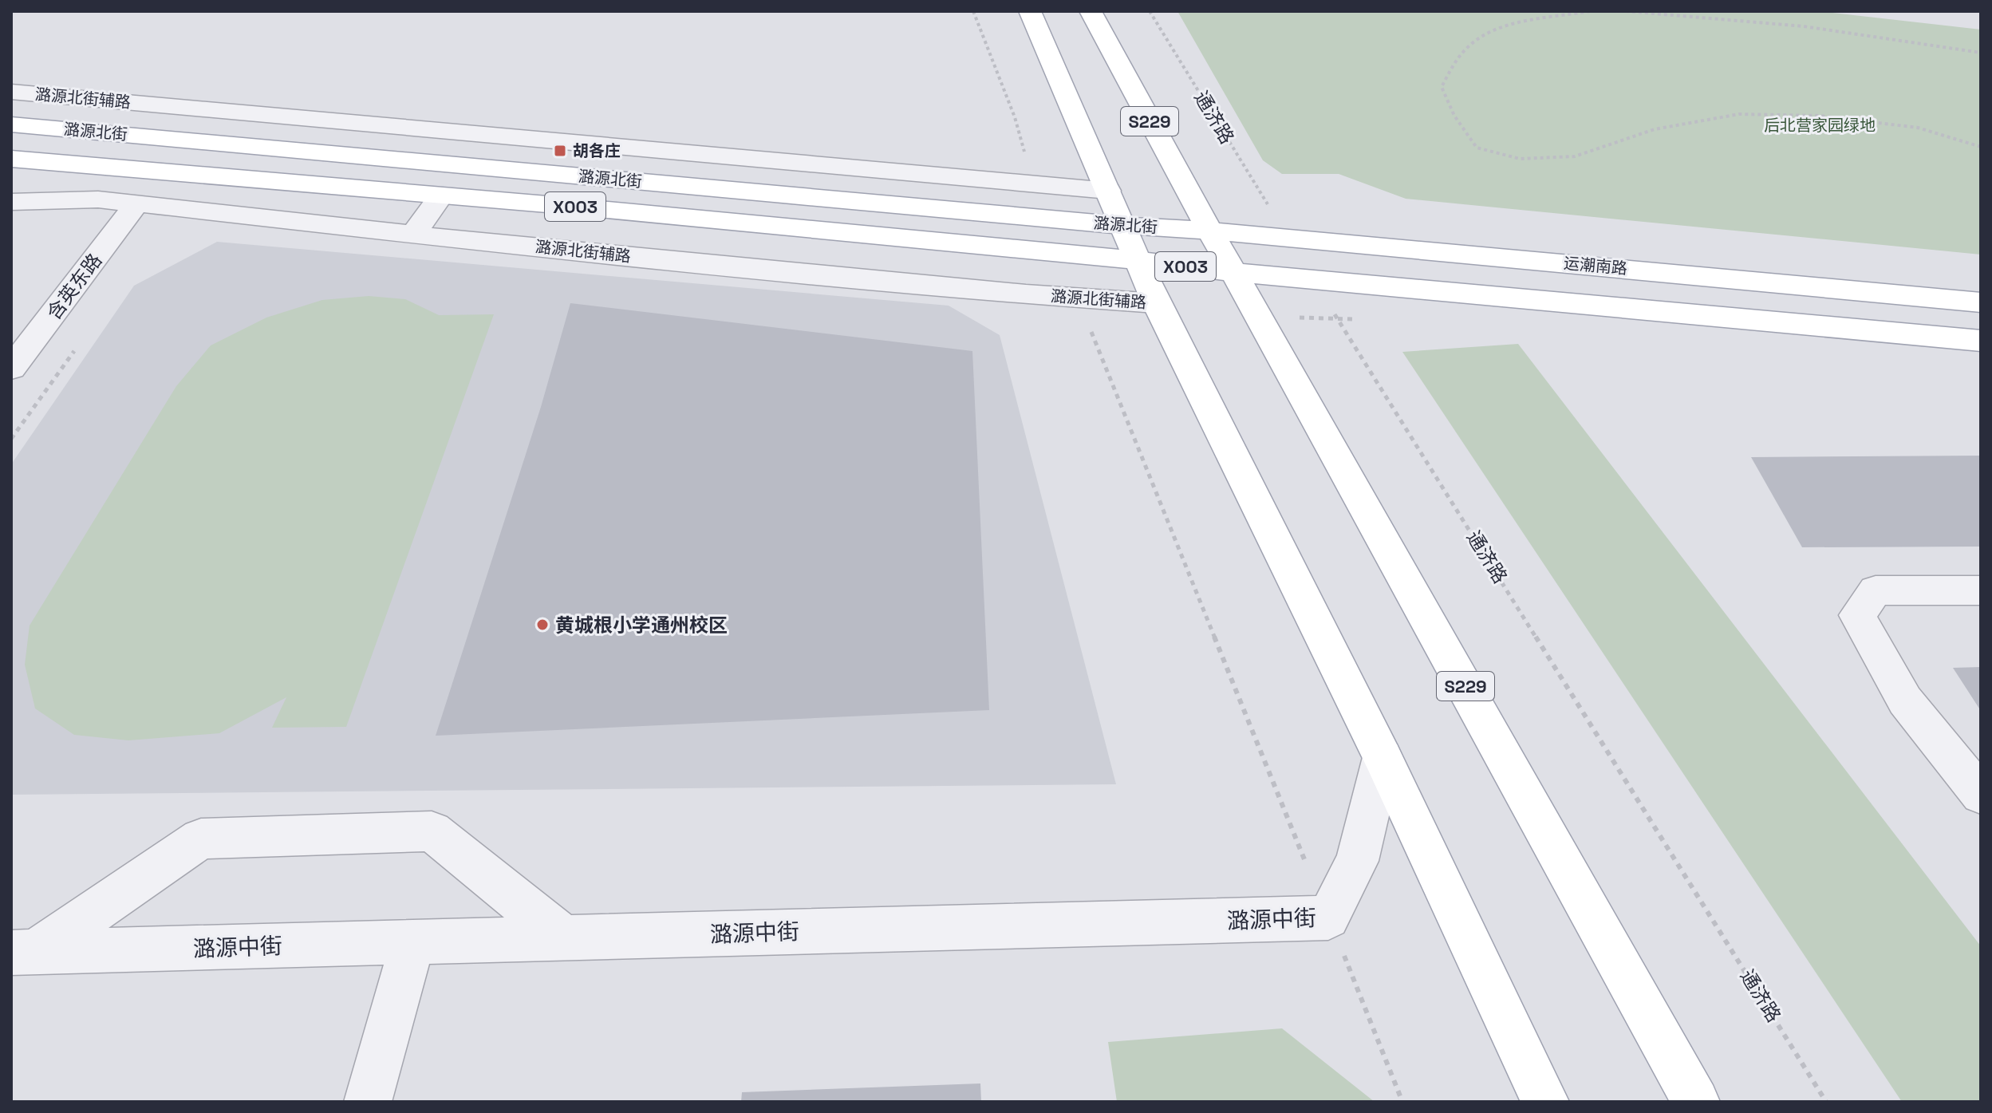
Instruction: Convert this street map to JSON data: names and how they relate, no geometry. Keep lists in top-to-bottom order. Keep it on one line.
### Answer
{"streets":{"main road":["S229","潞源北街","X003","运潮南路"],"street":["潞源北街辅路","含英东路","潞源中街"],"path":["通济路"]},"crossings":[["潞源北街辅路","含英东路"],["通济路","运潮南路"],["S229","潞源北街"],["S229","X003"],["S229","运潮南路"],["潞源北街","X003"],["潞源北街","运潮南路"]],"parks":["后北营家园绿地"],"places":{"transit":["胡各庄"],"other":["黄城根小学通州校区"]}}
